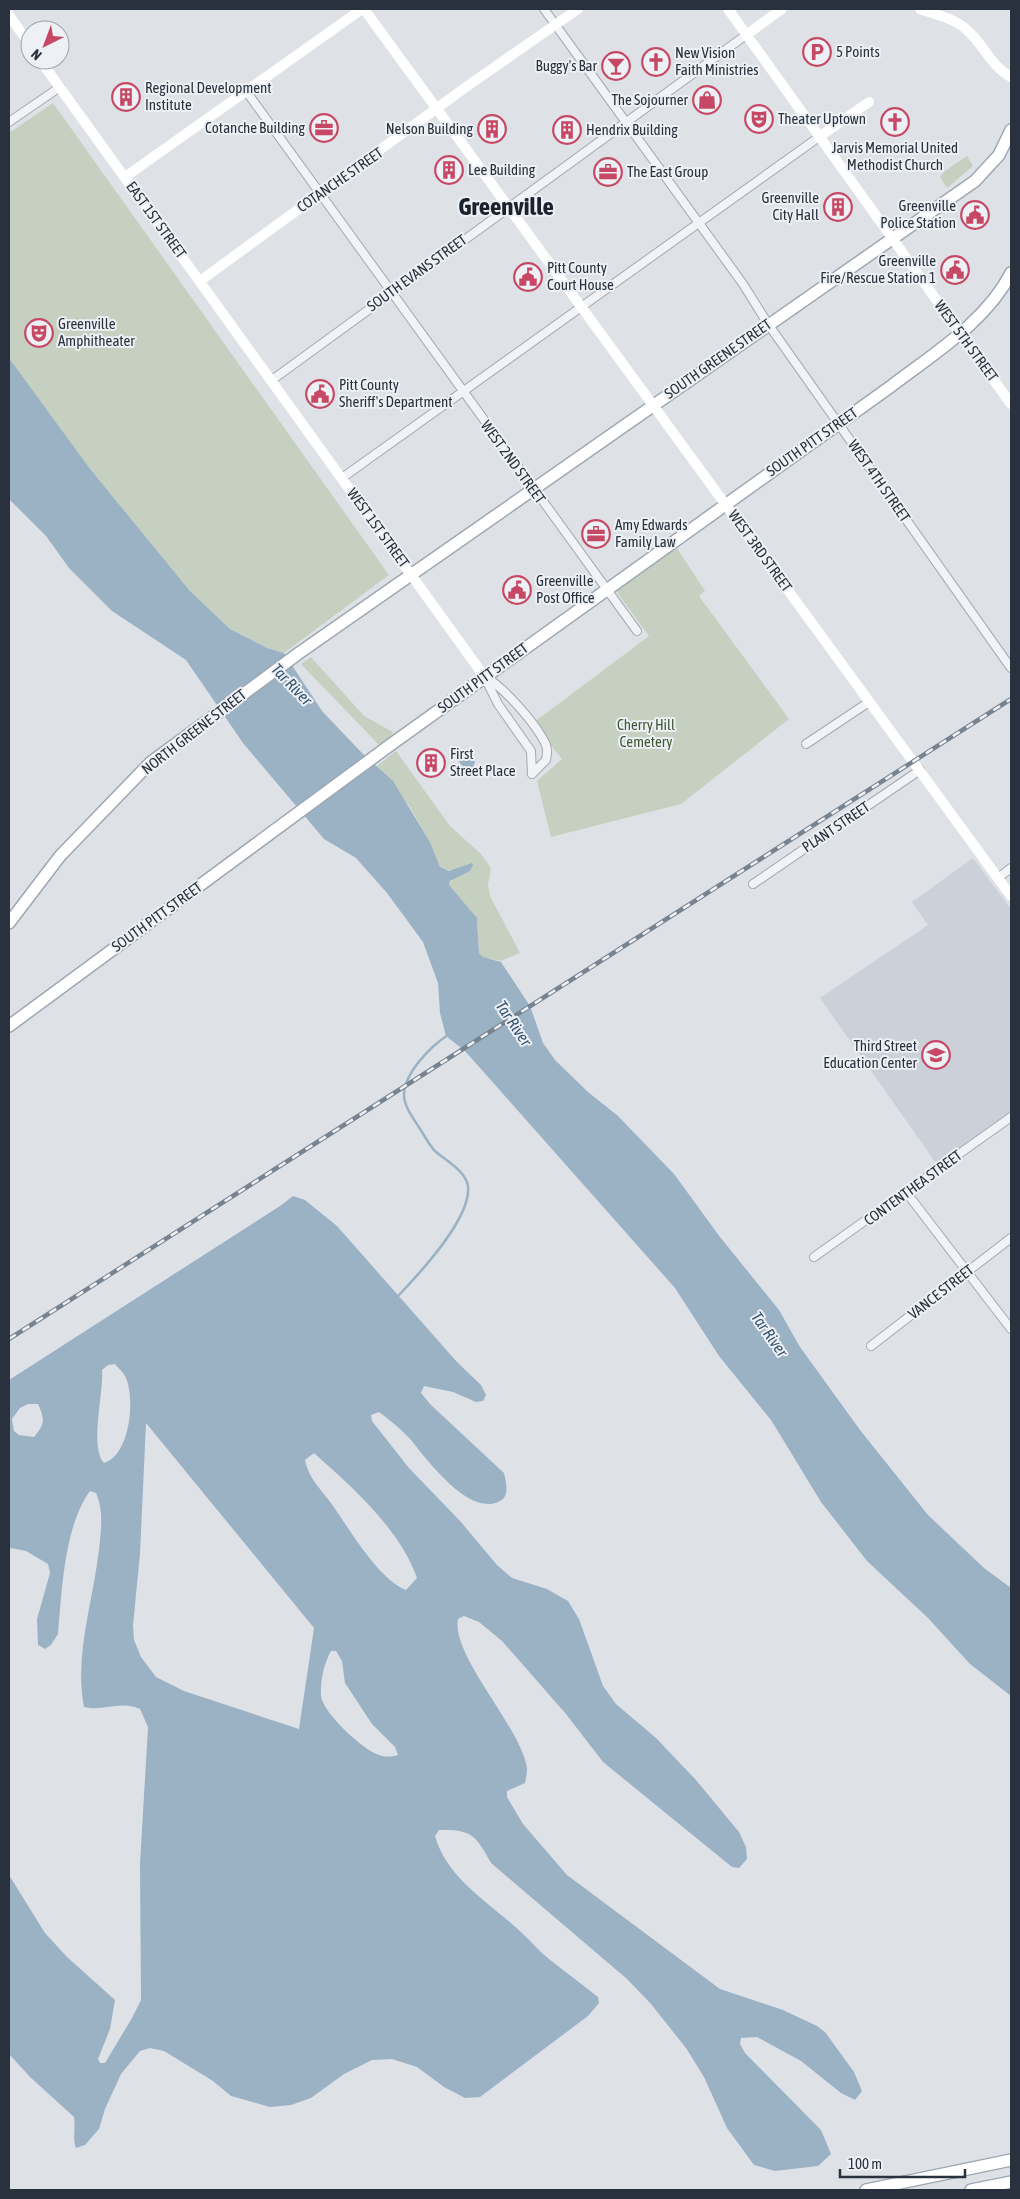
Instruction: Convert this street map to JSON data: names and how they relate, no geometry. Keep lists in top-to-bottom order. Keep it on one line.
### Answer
{"streets":{"main road":["SOUTH GREENE STREET","SOUTH PITT STREET","NORTH GREENE STREET"],"street":["COTANCHE STREET","EAST 1ST STREET","SOUTH EVANS STREET","WEST 5TH STREET","WEST 2ND STREET","WEST 4TH STREET","WEST 1ST STREET","WEST 3RD STREET","PLANT STREET","CONTENTHEA STREET","VANCE STREET"]},"crossings":[["COTANCHE STREET","EAST 1ST STREET"],["COTANCHE STREET","WEST 2ND STREET"],["COTANCHE STREET","WEST 4TH STREET"],["COTANCHE STREET","WEST 3RD STREET"],["EAST 1ST STREET","SOUTH EVANS STREET"],["EAST 1ST STREET","WEST 1ST STREET"],["SOUTH EVANS STREET","WEST 5TH STREET"],["SOUTH EVANS STREET","WEST 2ND STREET"],["SOUTH EVANS STREET","WEST 4TH STREET"],["SOUTH EVANS STREET","WEST 1ST STREET"],["SOUTH EVANS STREET","WEST 3RD STREET"],["WEST 5TH STREET","SOUTH GREENE STREET"],["WEST 5TH STREET","SOUTH PITT STREET"],["SOUTH GREENE STREET","WEST 2ND STREET"],["SOUTH GREENE STREET","WEST 4TH STREET"],["SOUTH GREENE STREET","WEST 1ST STREET"],["SOUTH GREENE STREET","WEST 3RD STREET"],["SOUTH GREENE STREET","NORTH GREENE STREET"],["SOUTH PITT STREET","WEST 2ND STREET"],["SOUTH PITT STREET","WEST 4TH STREET"],["SOUTH PITT STREET","WEST 1ST STREET"],["SOUTH PITT STREET","WEST 3RD STREET"],["WEST 1ST STREET","NORTH GREENE STREET"],["WEST 3RD STREET","PLANT STREET"]],"districts":["Greenville"],"water":["Tar River"],"parks":["Cherry Hill Cemetery"],"places":{"parking":["5 Points"],"church":["New Vision Faith Ministries","Jarvis Memorial United Methodist Church"],"bar":["Buggy's Bar"],"building":["Regional Development Institute","Nelson Building","Hendrix Building","Lee Building","Greenville City Hall","First Street Place"],"shop":["The Sojourner"],"theatre":["Theater Uptown","Greenville Amphitheater"],"office":["Cotanche Building","The East Group","Amy Edwards Family Law"],"public building":["Greenville Police Station","Greenville Fire/Rescue Station 1","Pitt County Court House","Pitt County Sheriff's Department","Greenville Post Office"],"school or university":["Third Street Education Center"]},"scale_bar":"100 m","north":"bottom left"}
